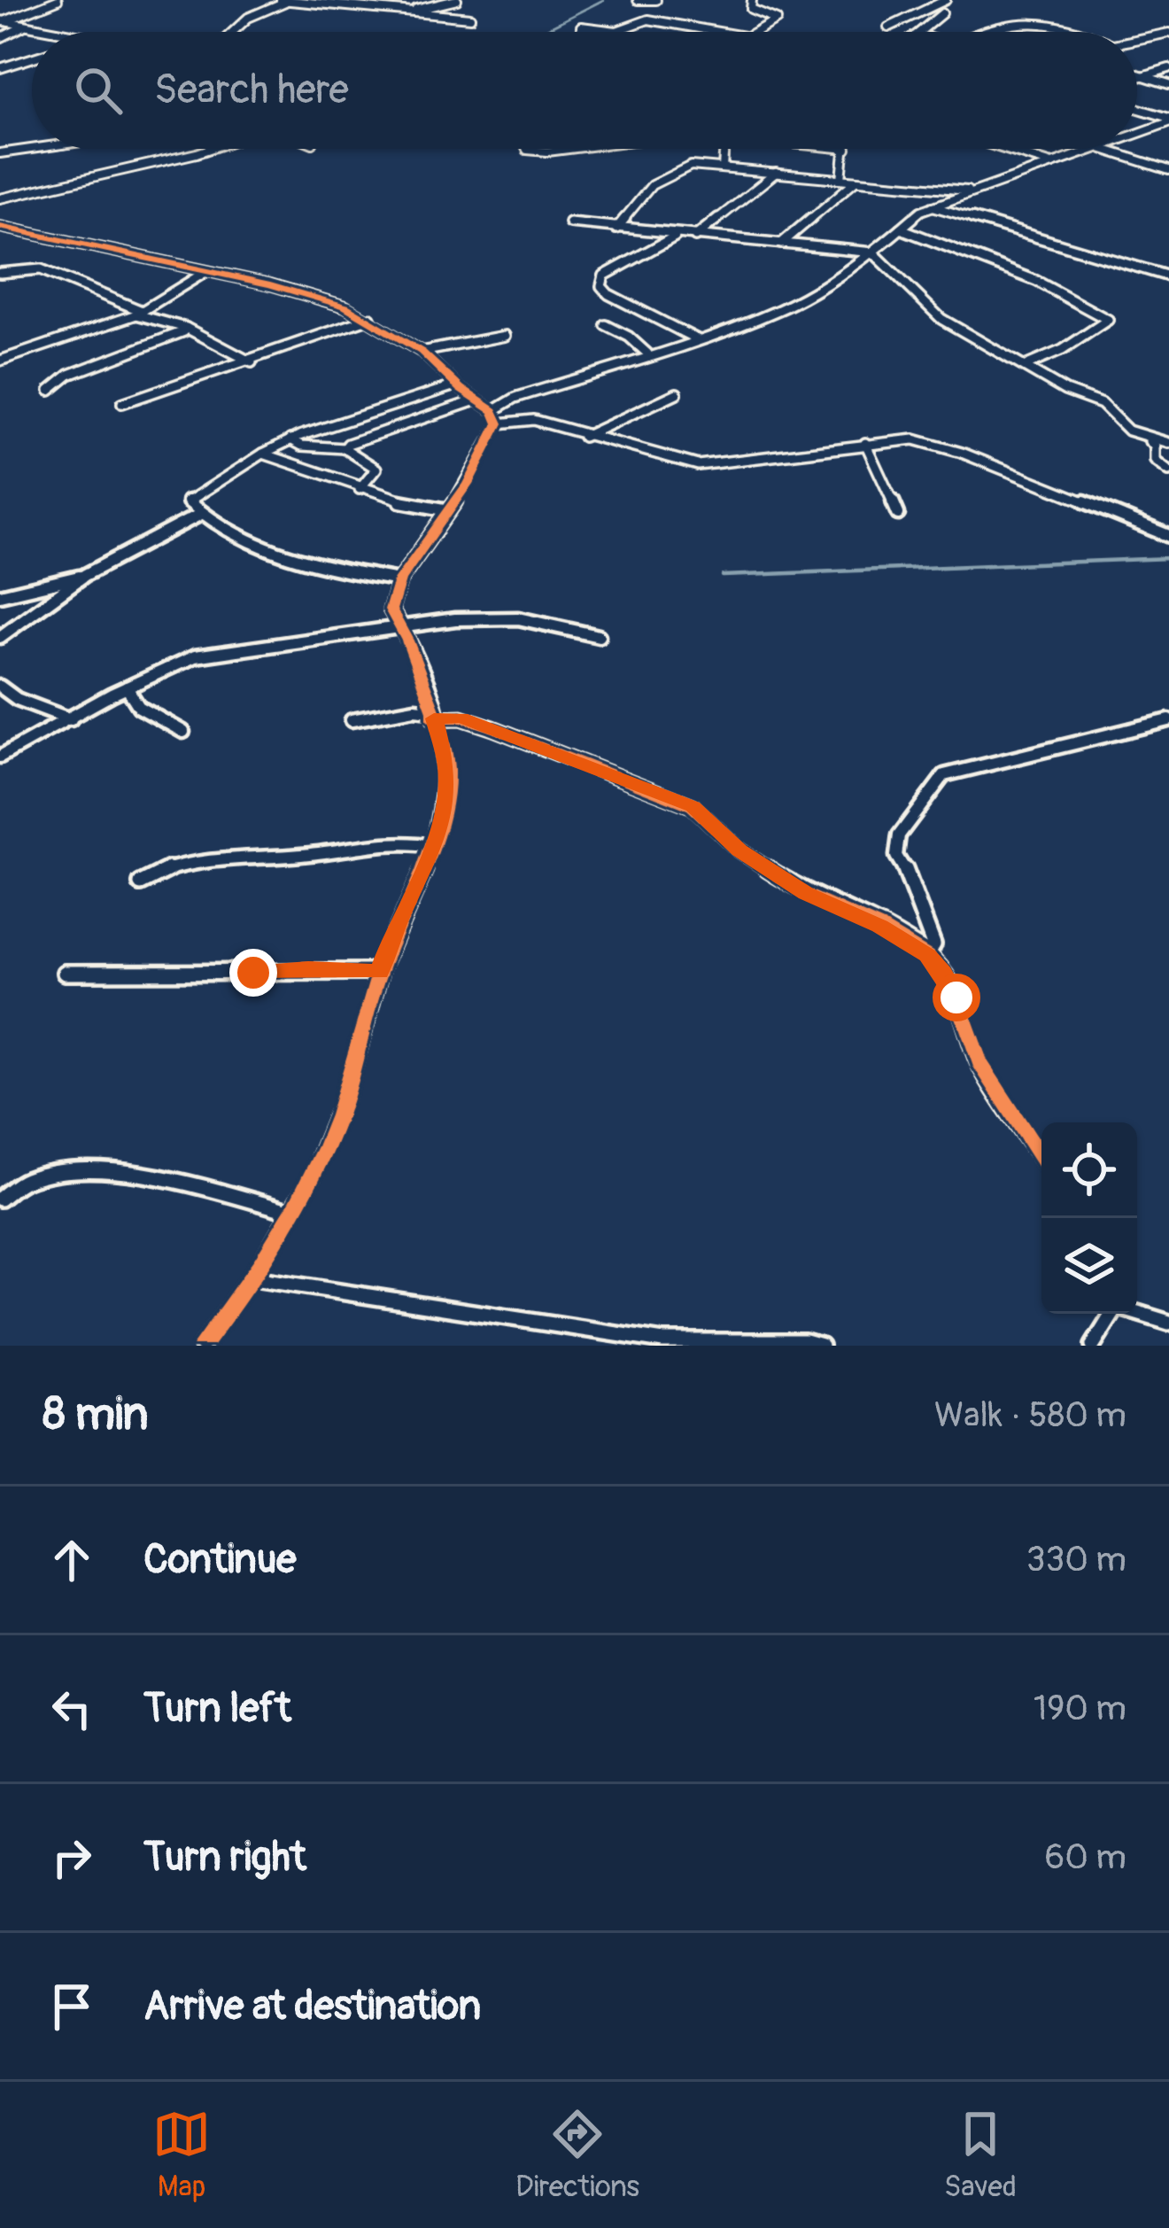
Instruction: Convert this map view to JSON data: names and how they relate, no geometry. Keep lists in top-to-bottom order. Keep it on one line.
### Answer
{"page":{"search":"Search here","heading":["8 min","Walk · 580 m"],"list":[["Continue","330 m"],["Turn left","190 m"],["Turn right","60 m"],"Arrive at destination"],"nav":["Map","Directions","Saved"]}}
